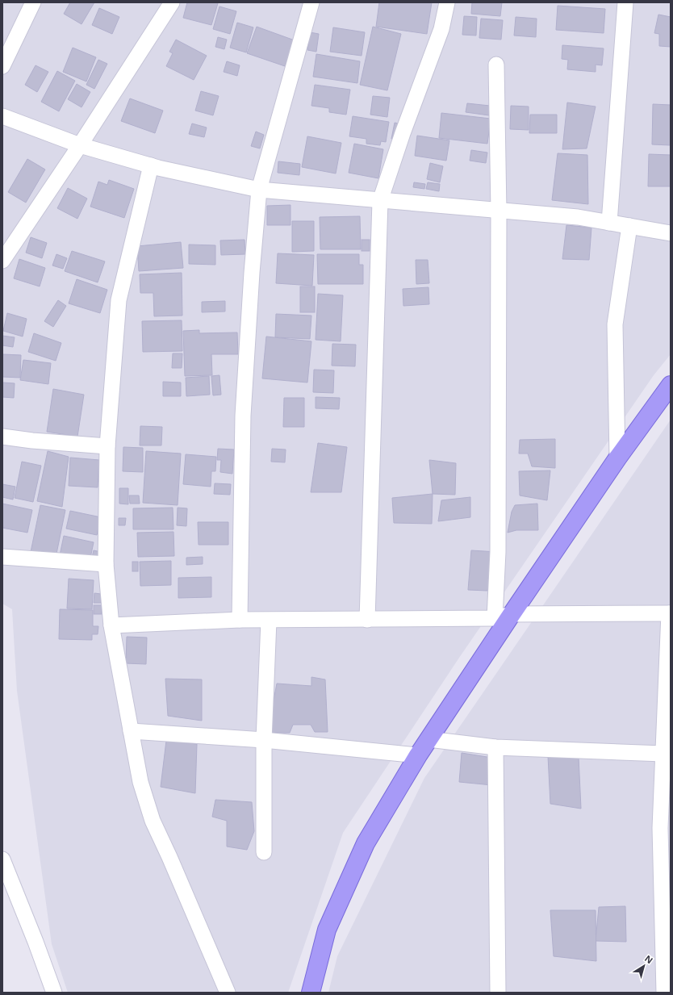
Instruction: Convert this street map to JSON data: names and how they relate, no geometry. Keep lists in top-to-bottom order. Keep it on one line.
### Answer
{"north":"top right"}
